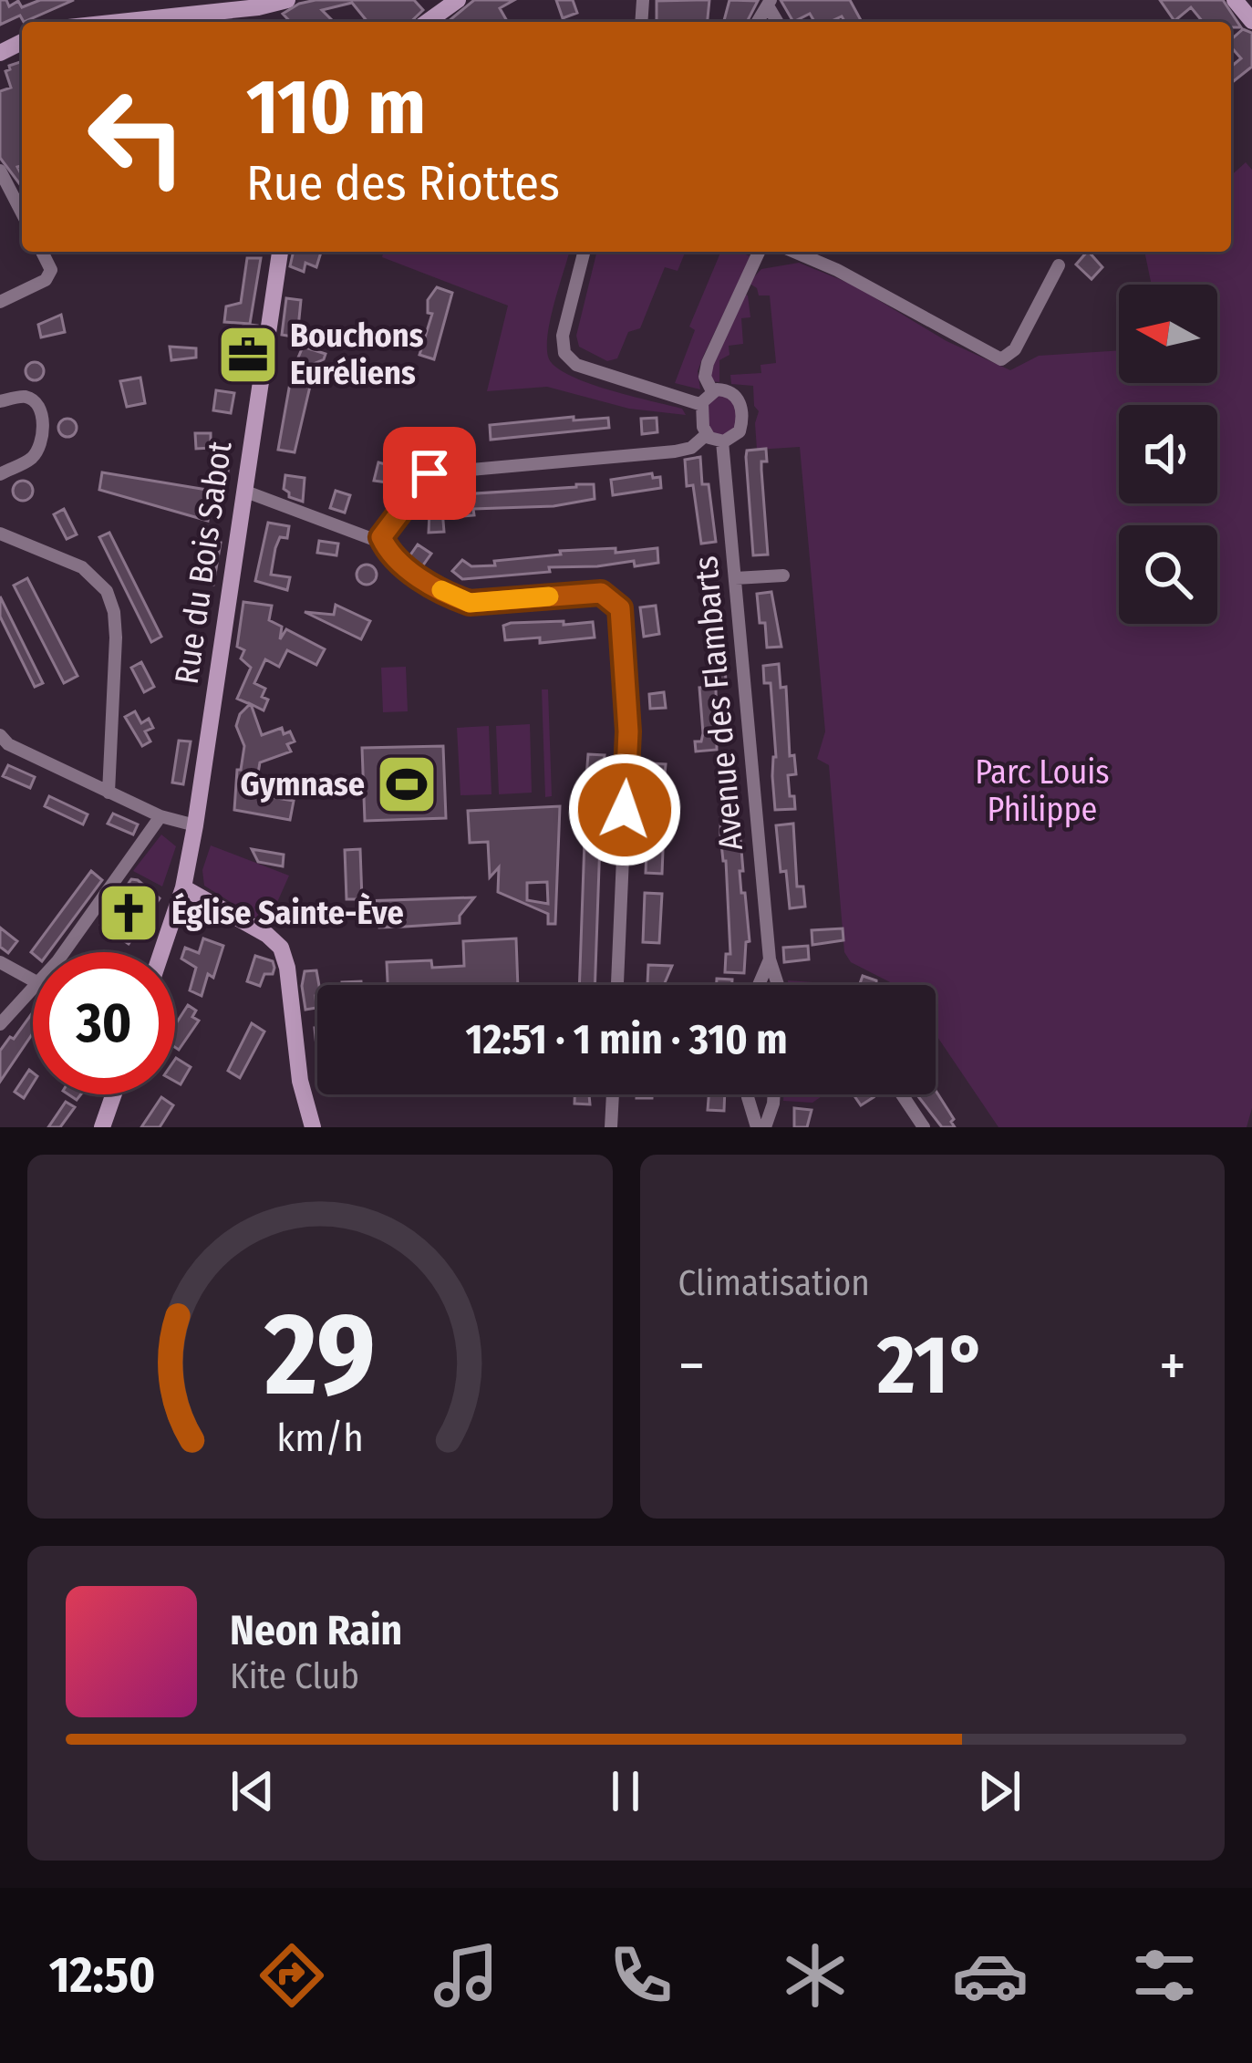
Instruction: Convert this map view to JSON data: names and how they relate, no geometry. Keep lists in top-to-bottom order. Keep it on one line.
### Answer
{"streets":{"main road":["Rue du Bois Sabot"],"street":["Avenue des Flambarts"]},"parks":["Parc Louis Philippe"],"places":{"office":["Bouchons Euréliens"],"sports":["Gymnase"],"church":["Église Sainte-Ève"]},"north":"left","page":{"turn":["110 m","Rue des Riottes"],"limit":"30","trip":"12:51 · 1 min · 310 m","tile":"Climatisation","heat":["−","21°","+"],"song":["Neon Rain","Kite Club"],"tabs":"12:50","gauge":["29","km/h"]}}
